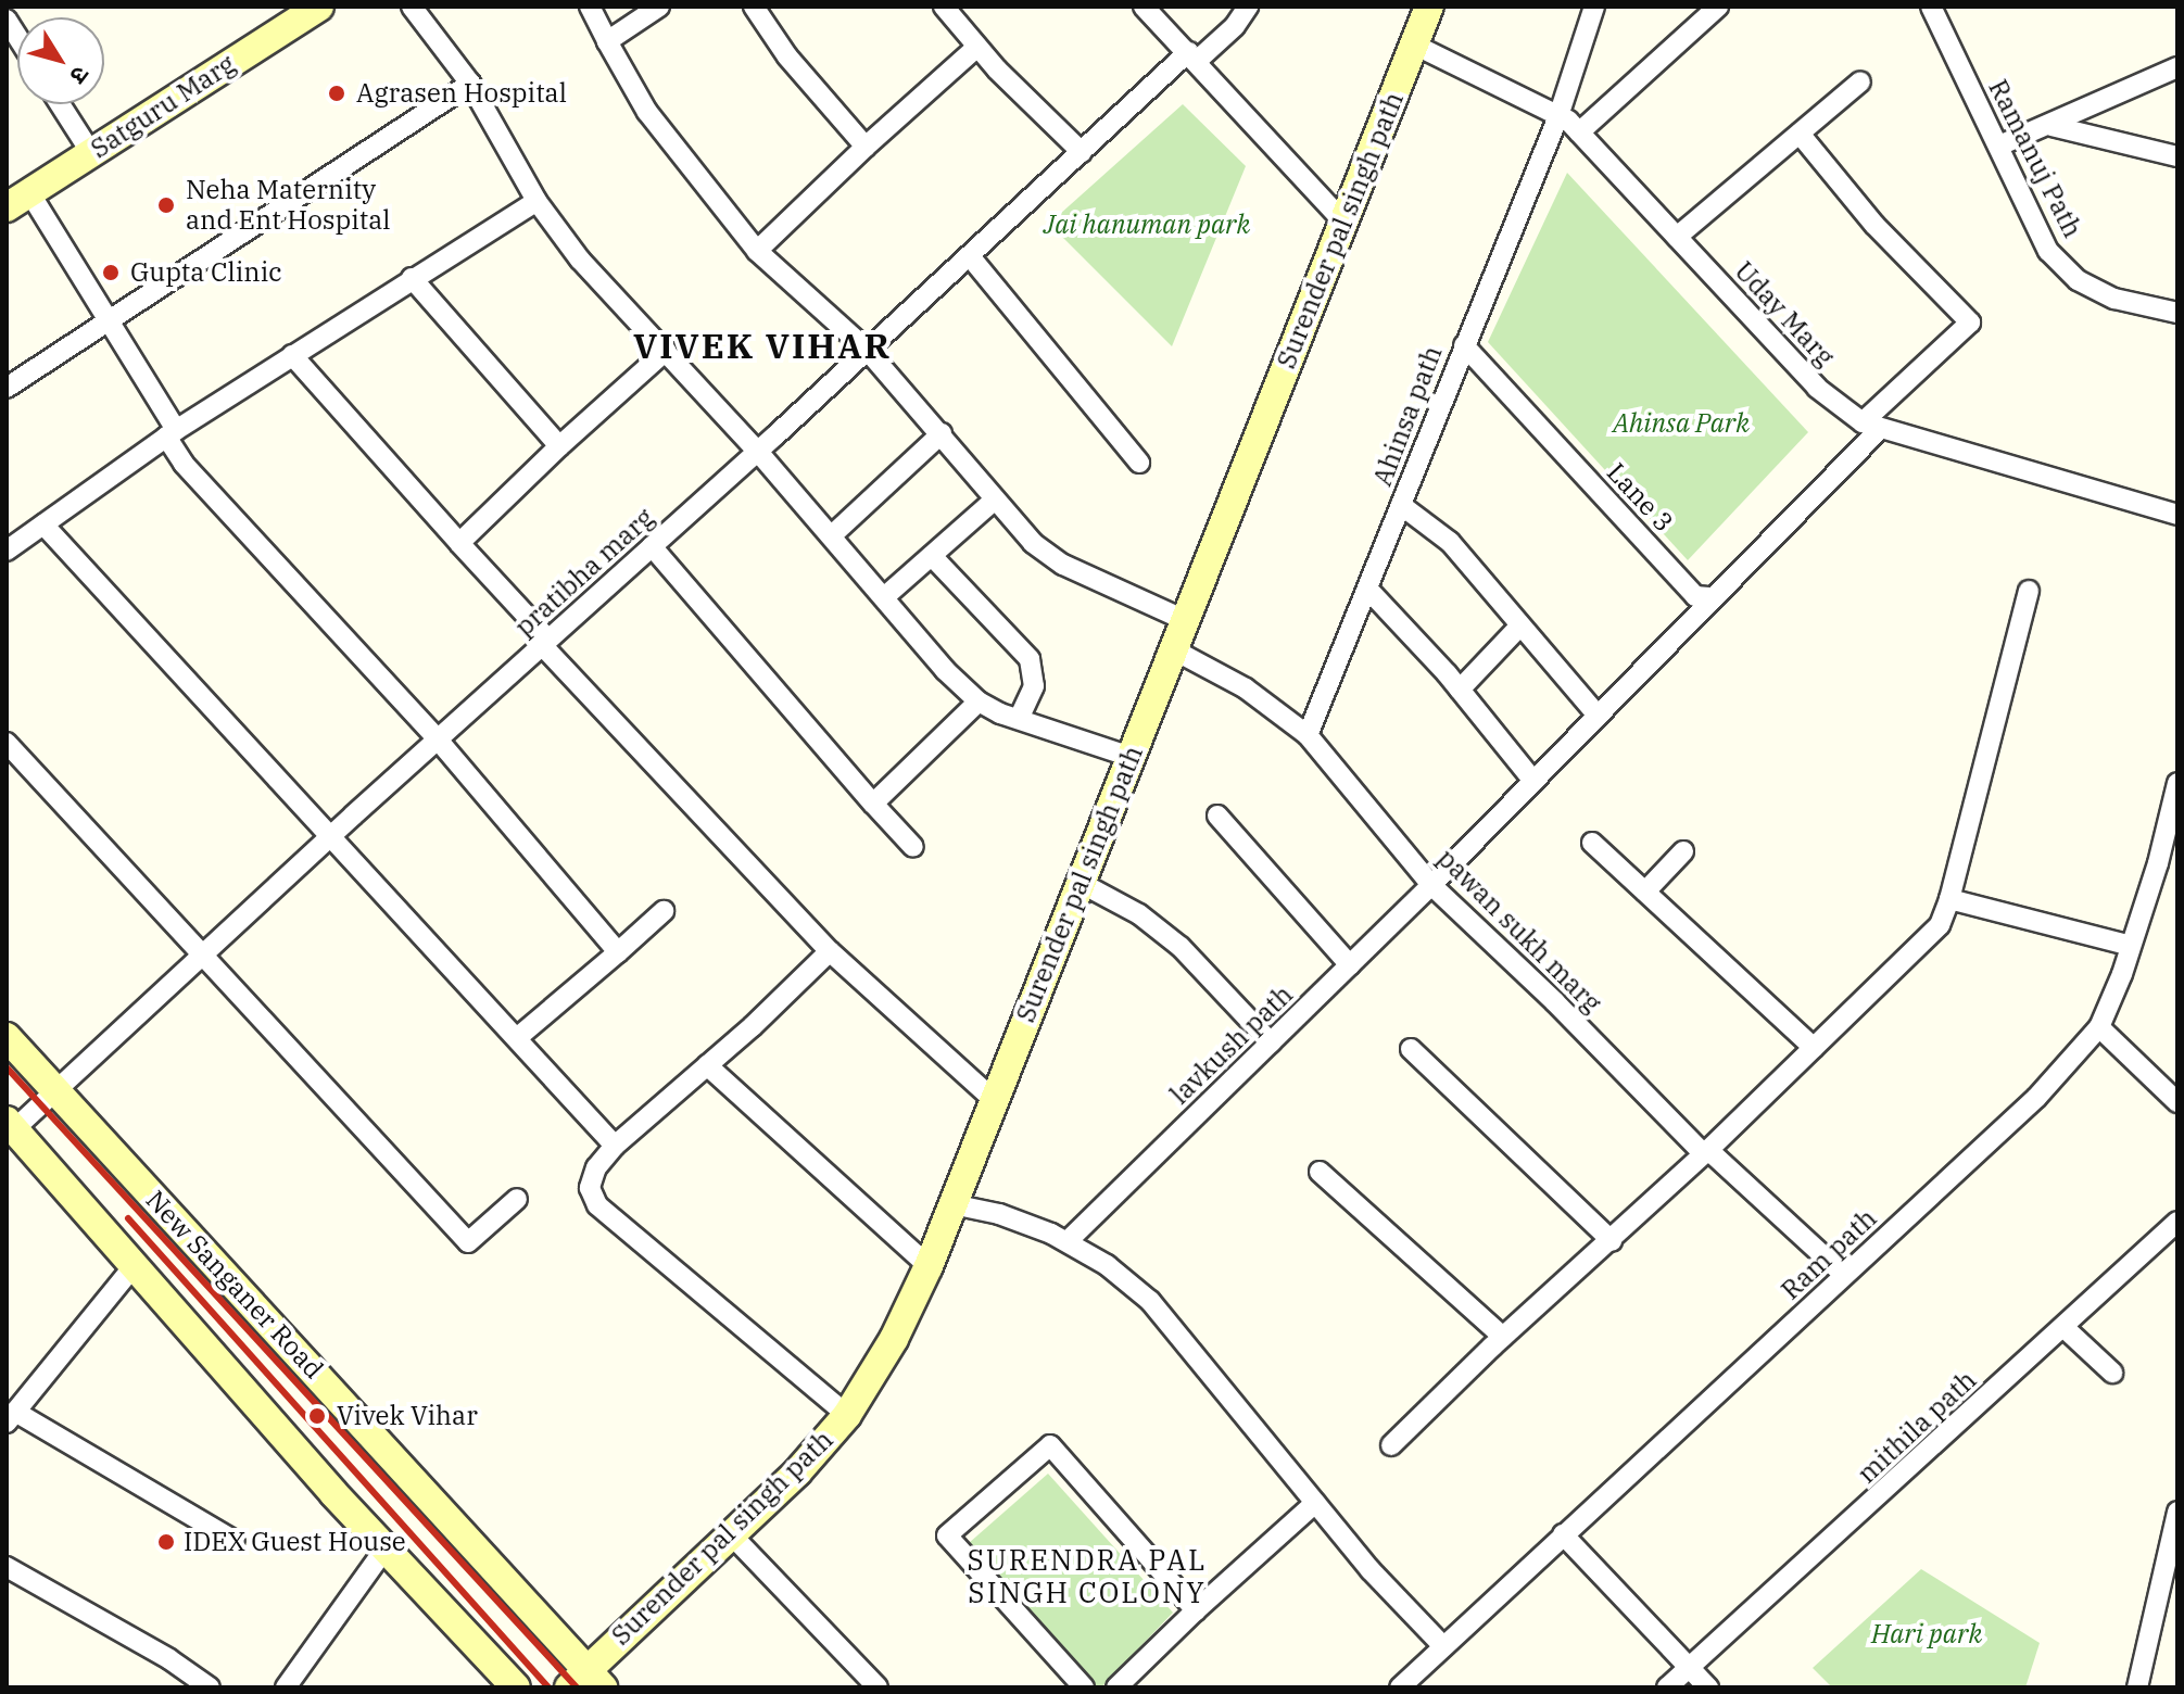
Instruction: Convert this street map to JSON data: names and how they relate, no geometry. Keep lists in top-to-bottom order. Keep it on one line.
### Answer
{"streets":{"street":["Satguru Marg","Ramanuj Path","Surender pal singh path","Uday Marg","Ahinsa path","Lane 3","pratibha marg","pawan sukh marg","lavkush path","Ram path","New Sanganer Road","mithila path"]},"crossings":[["Surender pal singh path","Uday Marg"],["Surender pal singh path","pawan sukh marg"],["Surender pal singh path","New Sanganer Road"],["Uday Marg","Ahinsa path"],["Uday Marg","lavkush path"],["Ahinsa path","Lane 3"],["Ahinsa path","pawan sukh marg"],["Lane 3","lavkush path"],["pratibha marg","New Sanganer Road"],["pawan sukh marg","lavkush path"],["pawan sukh marg","Ram path"]],"districts":["VIVEK VIHAR","SURENDRA PAL SINGH COLONY"],"parks":["Jai hanuman park","Ahinsa Park","Hari park"],"places":["Agrasen Hospital","Neha Maternity and Ent Hospital","Gupta Clinic","Vivek Vihar","IDEX Guest House"],"north":"bottom right"}
